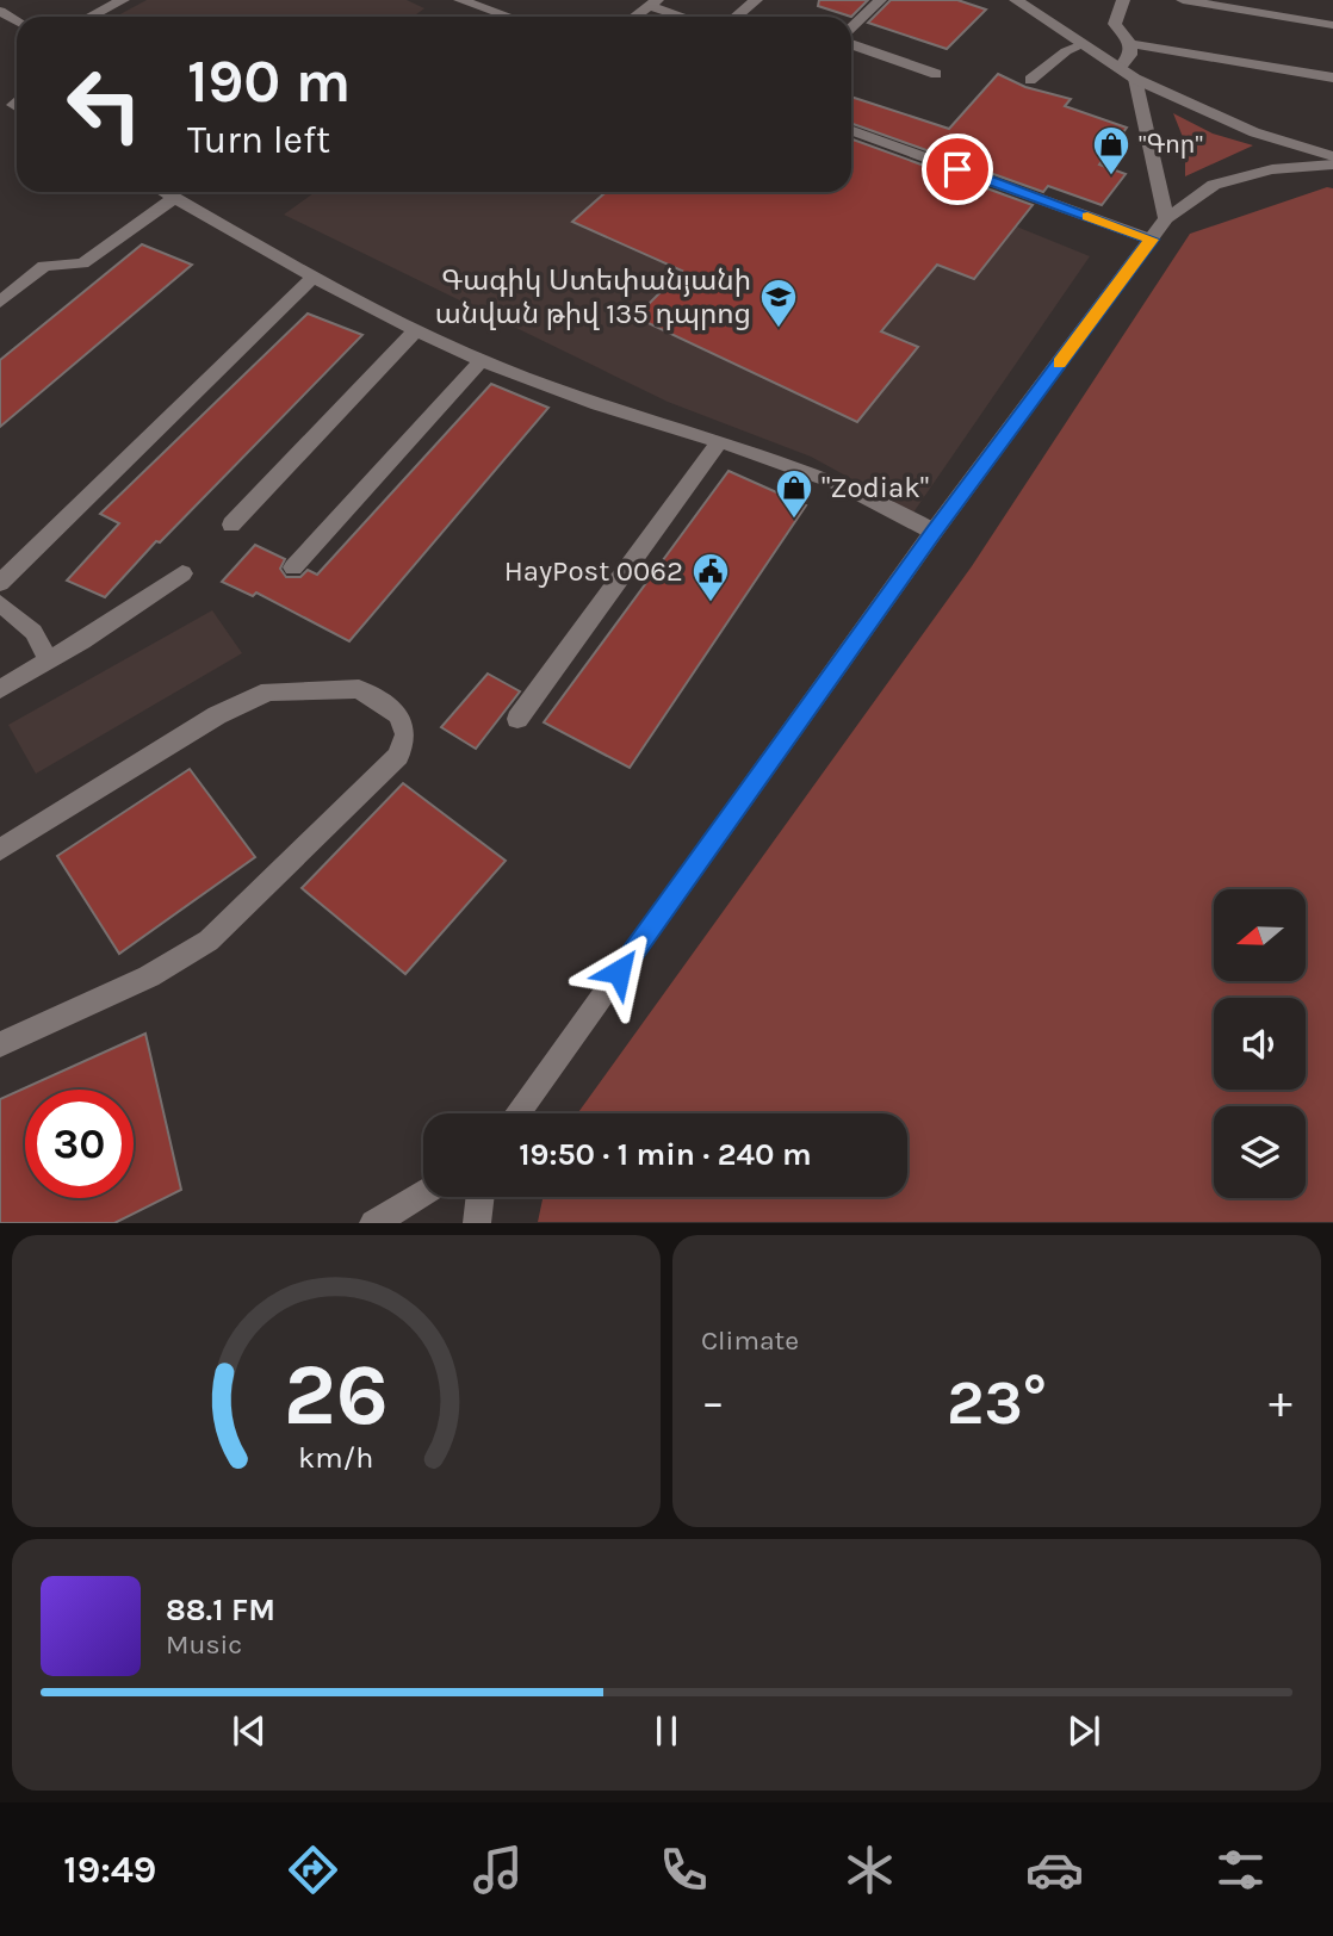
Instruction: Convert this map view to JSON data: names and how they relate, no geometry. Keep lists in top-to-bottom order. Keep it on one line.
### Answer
{"places":{"shop":["\"Գոր\"","\"Zodiak\""],"school or university":["Գագիկ Ստեփանյանի անվան թիվ 135 դպրոց"],"public building":["HayPost 0062"]},"north":"left","page":{"turn":["190 m","Turn left"],"limit":"30","trip":"19:50 · 1 min · 240 m","tile":"Climate","heat":["−","23°","+"],"song":["88.1 FM","Music"],"tabs":"19:49","gauge":["26","km/h"]}}
